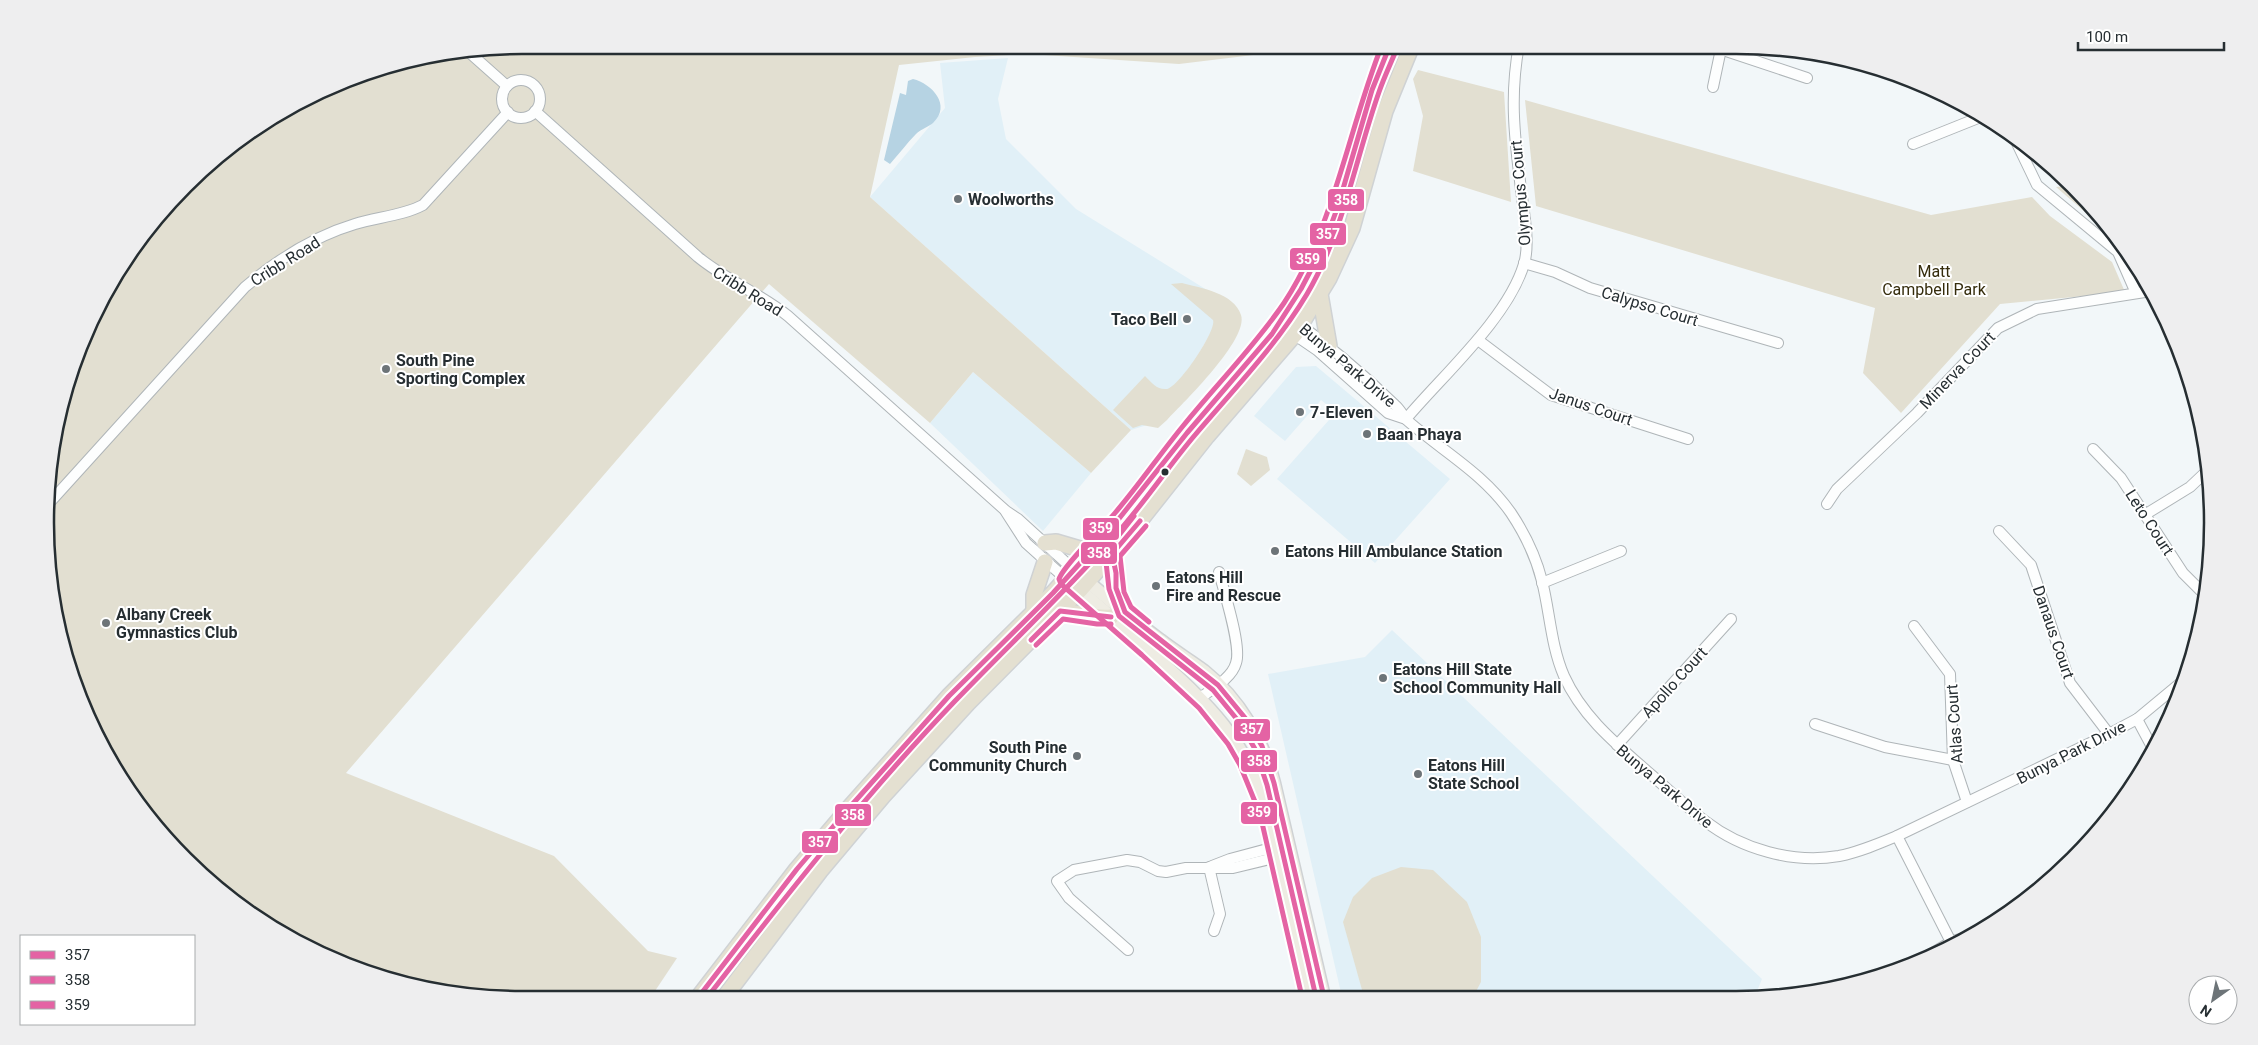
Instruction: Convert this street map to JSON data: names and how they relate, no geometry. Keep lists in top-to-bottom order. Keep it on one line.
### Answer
{"streets":{"main road":["Cribb Road"],"street":["Olympus Court","Calypso Court","Bunya Park Drive","Minerva Court","Janus Court","Leto Court","Danaus Court","Apollo Court","Atlas Court"]},"crossings":[["Olympus Court","Calypso Court"],["Olympus Court","Bunya Park Drive"],["Olympus Court","Janus Court"],["Bunya Park Drive","Danaus Court"],["Bunya Park Drive","Apollo Court"],["Bunya Park Drive","Atlas Court"]],"parks":["Matt Campbell Park"],"places":["Woolworths","Taco Bell","South Pine Sporting Complex","7-Eleven","Baan Phaya","Eatons Hill Ambulance Station","Eatons Hill Fire and Rescue","Albany Creek Gymnastics Club","Eatons Hill State School Community Hall","South Pine Community Church","Eatons Hill State School"],"lines":["transit line 357","transit line 358","transit line 359"],"legend":["357","358","359"],"scale_bar":"100 m","north":"bottom left"}
